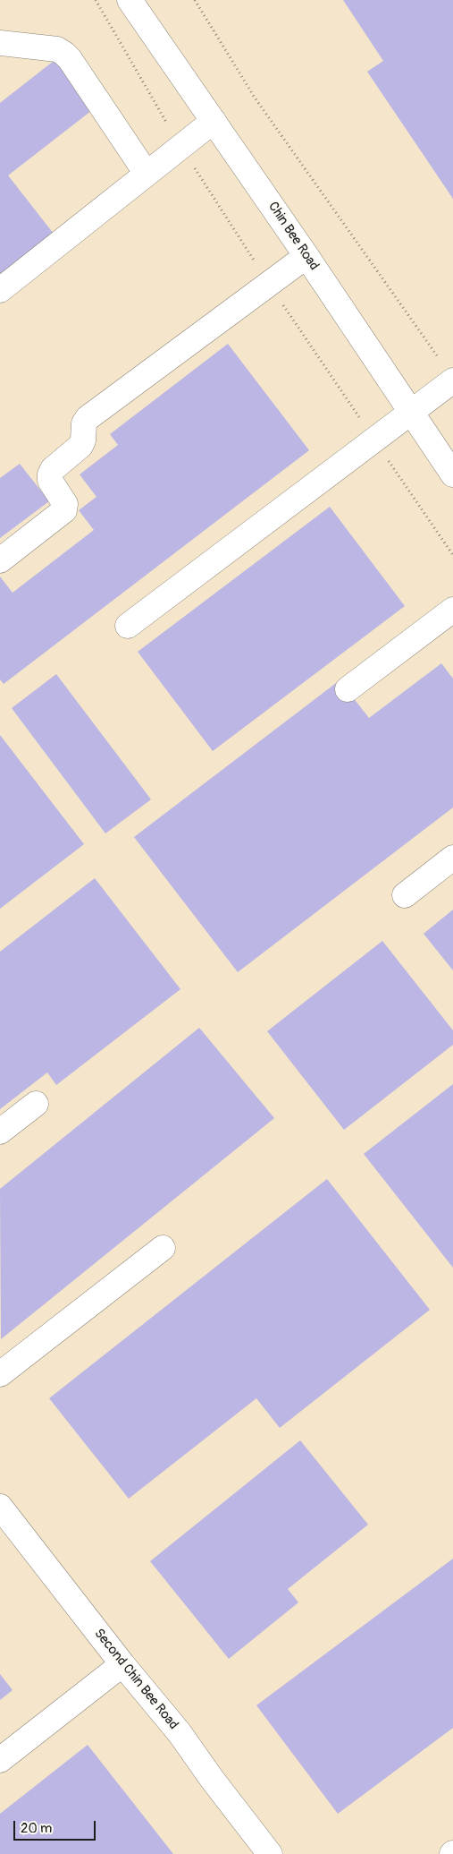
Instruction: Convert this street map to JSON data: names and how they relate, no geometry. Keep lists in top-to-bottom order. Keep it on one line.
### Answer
{"streets":{"street":["Chin Bee Road","Second Chin Bee Road"]},"scale_bar":"20 m"}
